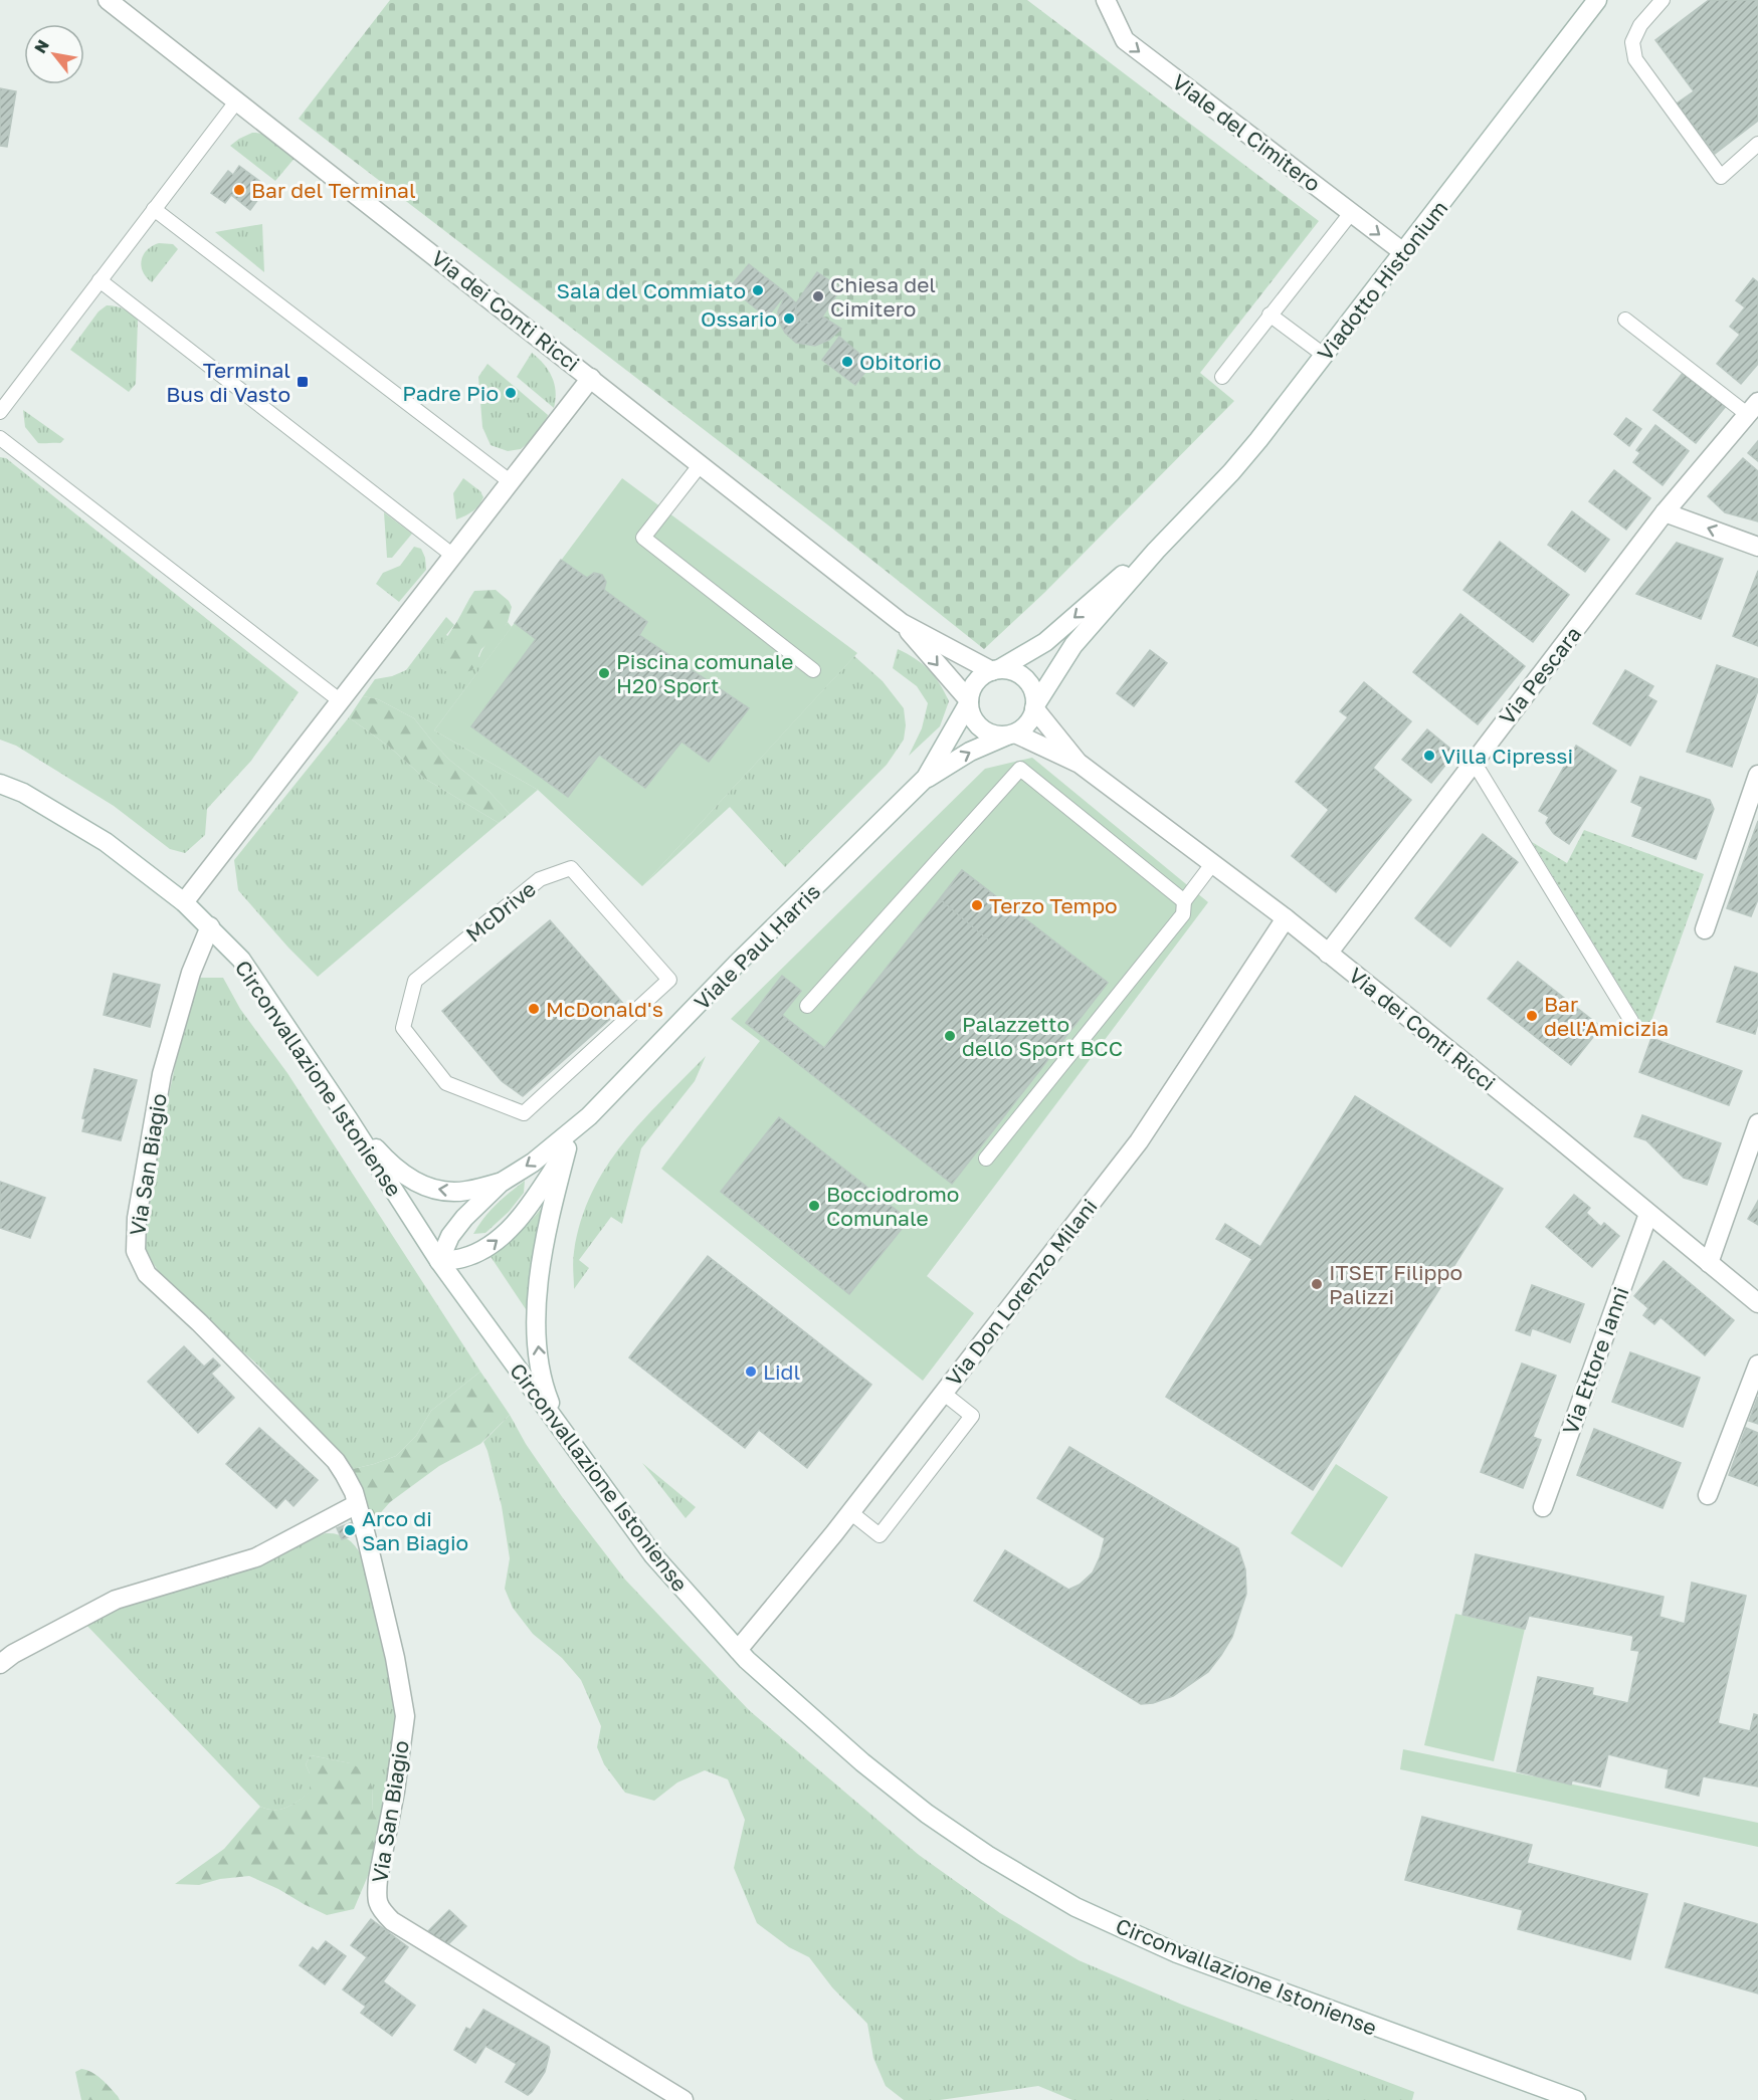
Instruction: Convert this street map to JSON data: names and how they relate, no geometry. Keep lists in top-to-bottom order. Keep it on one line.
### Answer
{"streets":{"street":["Viale del Cimitero","Viadotto Histonium","Via dei Conti Ricci","Via Pescara","Viale Paul Harris","Circonvallazione Istoniense","Via San Biagio","Via Don Lorenzo Milani","Via Ettore Ianni"],"lane":["McDrive"]},"crossings":[["Viale del Cimitero","Viadotto Histonium"],["Viadotto Histonium","Via dei Conti Ricci"],["Viadotto Histonium","Viale Paul Harris"],["Via dei Conti Ricci","Via Pescara"],["Via dei Conti Ricci","Viale Paul Harris"],["Via dei Conti Ricci","Via Don Lorenzo Milani"],["Via dei Conti Ricci","Via Ettore Ianni"],["Viale Paul Harris","Circonvallazione Istoniense"],["Circonvallazione Istoniense","Via San Biagio"],["Circonvallazione Istoniense","Via Don Lorenzo Milani"]],"one_way":["Viale del Cimitero"],"places":{"other":["Bar del Terminal","Sala del Commiato","Chiesa del Cimitero","Ossario","Obitorio","Padre Pio","Piscina comunale H20 Sport","Villa Cipressi","Terzo Tempo","McDonald's","Bar dell'Amicizia","Palazzetto dello Sport BCC","Bocciodromo Comunale","ITSET Filippo Palizzi","Lidl","Arco di San Biagio"],"transit":["Terminal Bus di Vasto"]},"north":"top left"}
